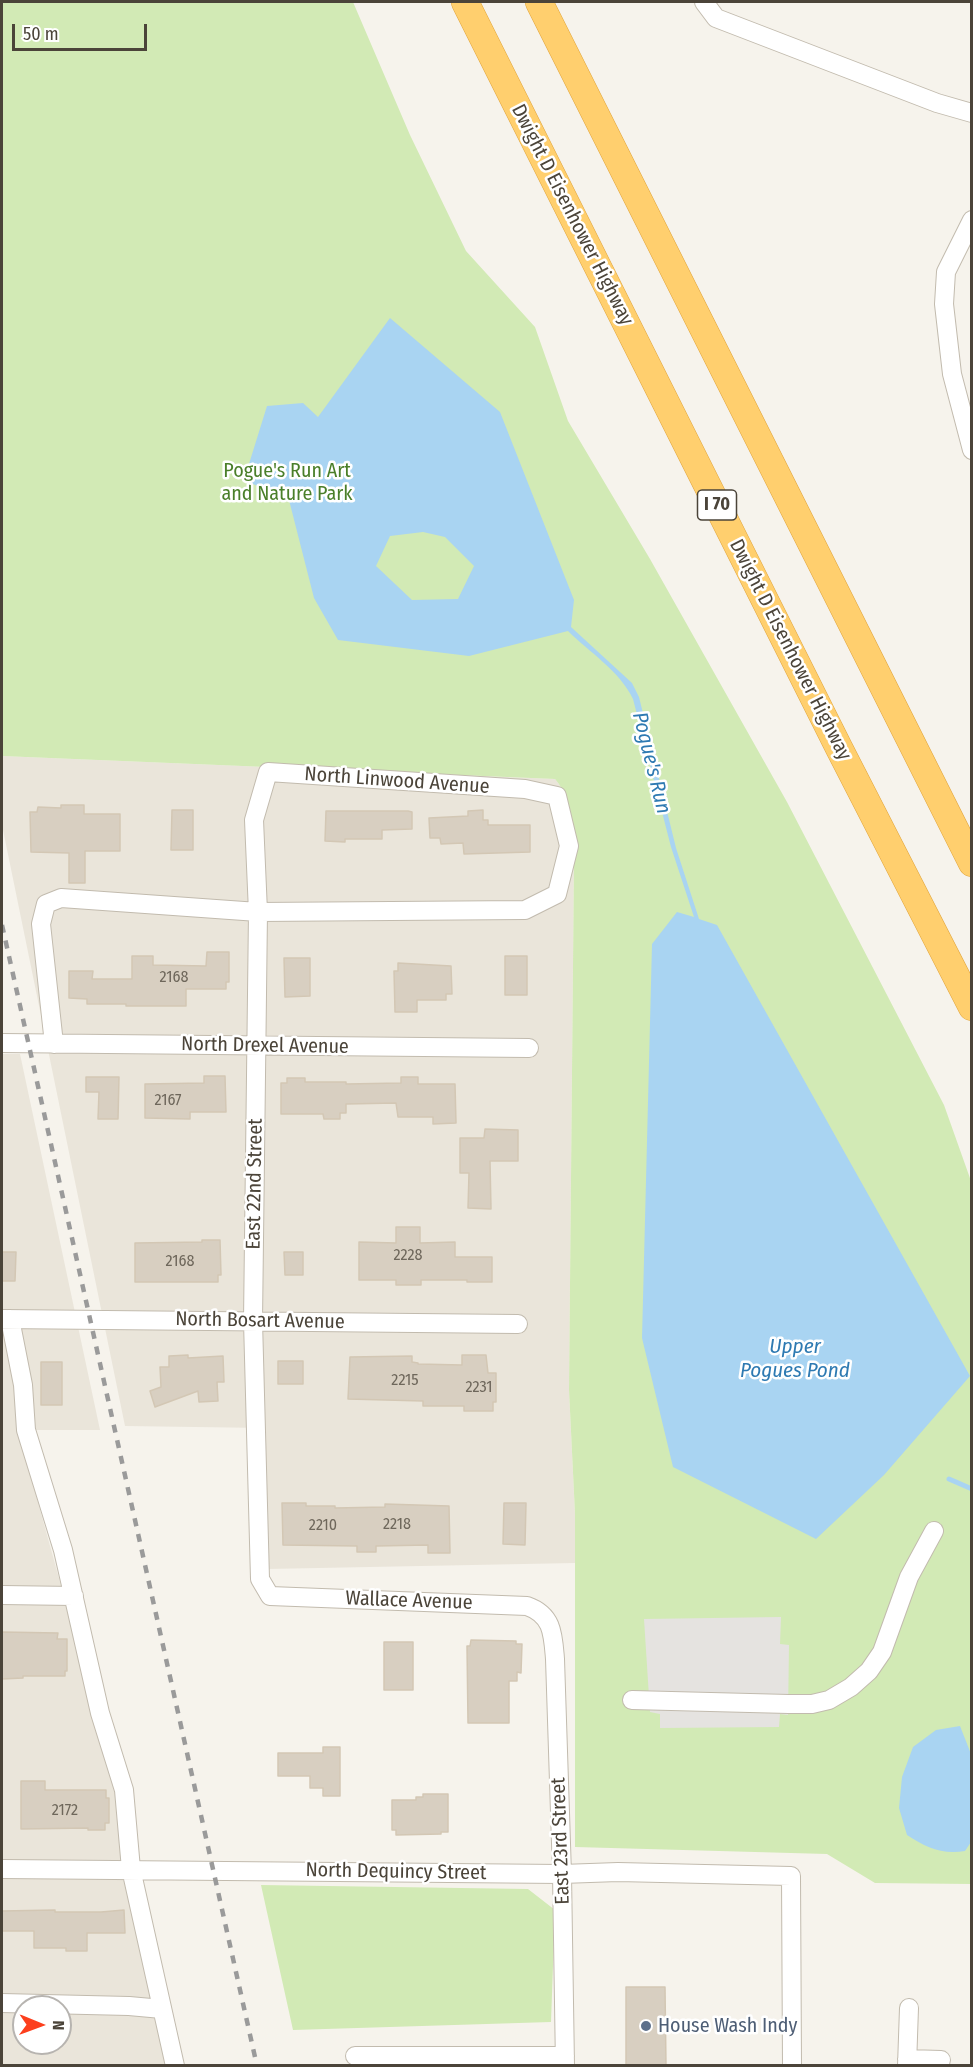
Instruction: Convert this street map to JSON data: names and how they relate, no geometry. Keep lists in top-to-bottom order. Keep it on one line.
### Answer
{"streets":{"highway":["Dwight D Eisenhower Highway","I 70"],"street":["North Linwood Avenue","North Drexel Avenue","East 22nd Street","North Bosart Avenue","Wallace Avenue","East 23rd Street","North Dequincy Street"]},"crossings":[["North Linwood Avenue","East 22nd Street"],["North Drexel Avenue","East 22nd Street"],["East 22nd Street","North Bosart Avenue"],["East 22nd Street","Wallace Avenue"],["Wallace Avenue","East 23rd Street"],["East 23rd Street","North Dequincy Street"]],"water":["Pogue's Run","Upper Pogues Pond"],"parks":["Pogue's Run Art and Nature Park"],"places":["House Wash Indy"],"house_numbers":["2168","2167","2228","2168","2215","2231","2218","2210","2172"],"scale_bar":"50 m","north":"right"}
